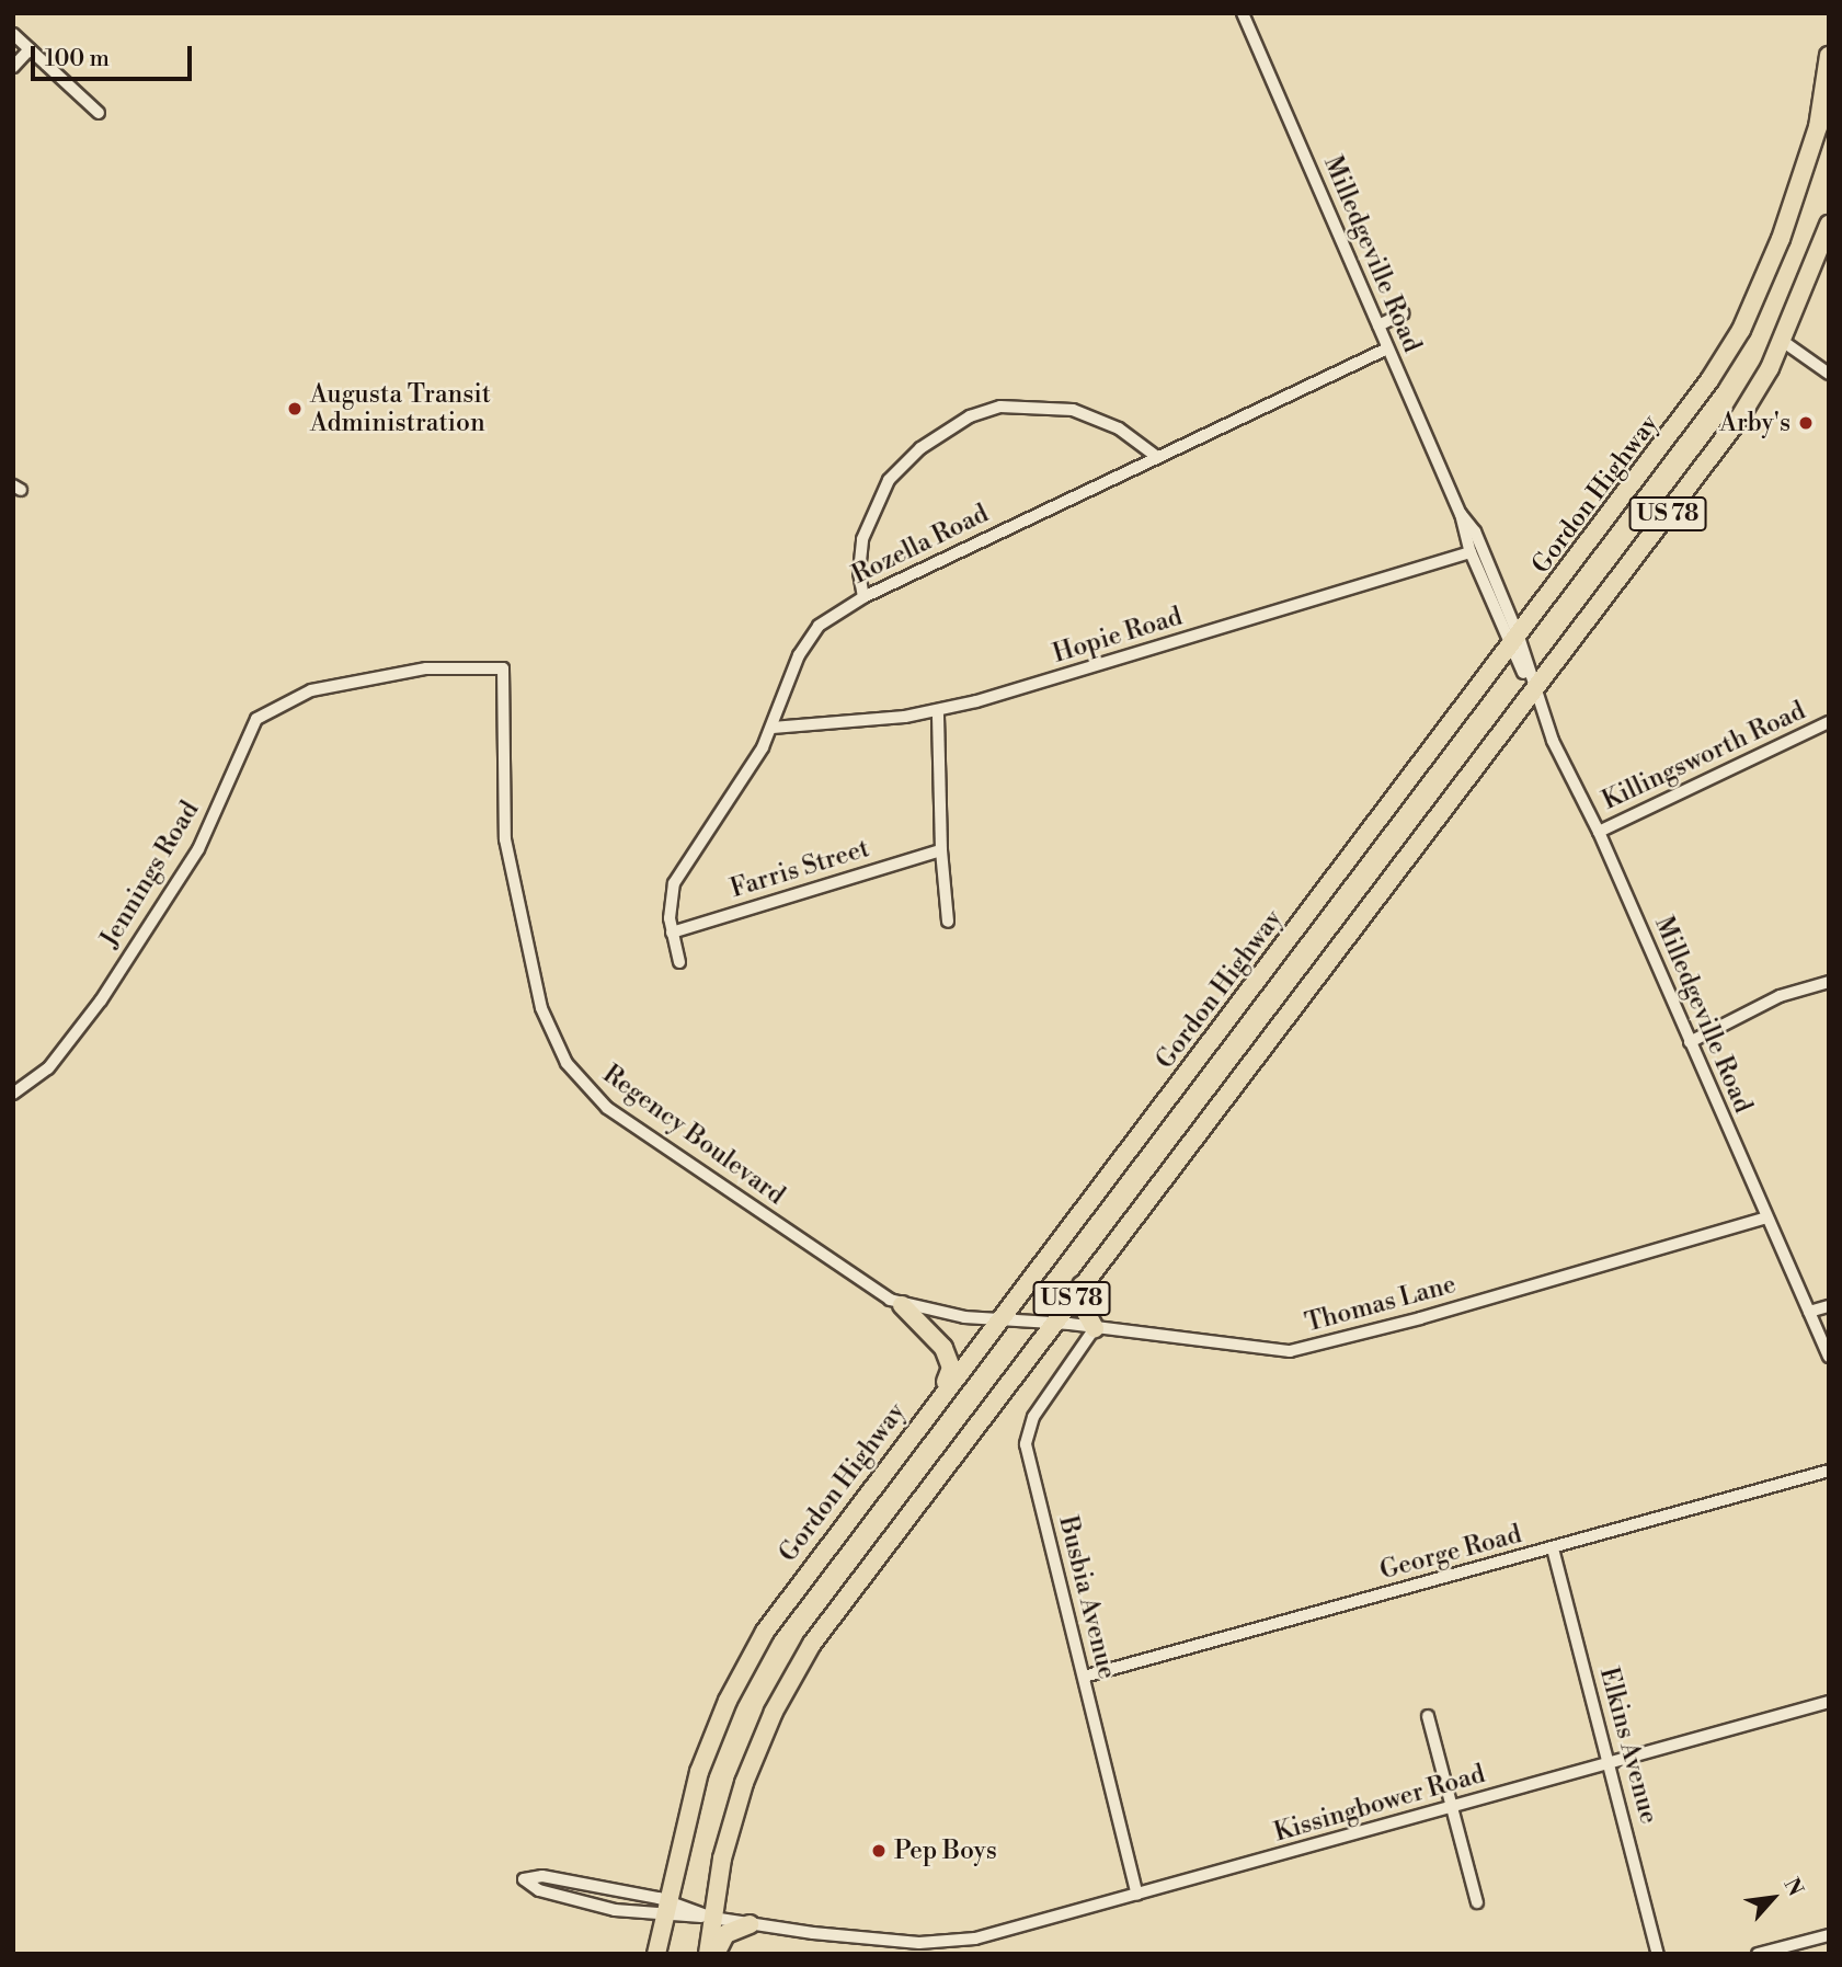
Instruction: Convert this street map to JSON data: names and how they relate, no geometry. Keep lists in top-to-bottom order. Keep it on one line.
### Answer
{"streets":{"highway":["Gordon Highway","US 78"],"street":["Milledgeville Road","Rozella Road","Hopie Road","Killingsworth Road","Farris Street","Jennings Road","Regency Boulevard","Thomas Lane","George Road","Busbia Avenue","Elkins Avenue","Kissingbower Road"]},"crossings":[["Milledgeville Road","Gordon Highway"],["Milledgeville Road","US 78"],["Milledgeville Road","Rozella Road"],["Milledgeville Road","Hopie Road"],["Milledgeville Road","Killingsworth Road"],["Milledgeville Road","Thomas Lane"],["Gordon Highway","Regency Boulevard"],["Gordon Highway","Thomas Lane"],["Gordon Highway","Kissingbower Road"],["US 78","Thomas Lane"],["US 78","Kissingbower Road"],["Rozella Road","Hopie Road"],["Rozella Road","Farris Street"],["Jennings Road","Regency Boulevard"],["Regency Boulevard","Thomas Lane"],["Thomas Lane","Busbia Avenue"],["George Road","Busbia Avenue"],["George Road","Elkins Avenue"],["Busbia Avenue","Kissingbower Road"],["Elkins Avenue","Kissingbower Road"]],"places":["Augusta Transit Administration","Arby's","Pep Boys"],"scale_bar":"100 m","north":"top right"}
